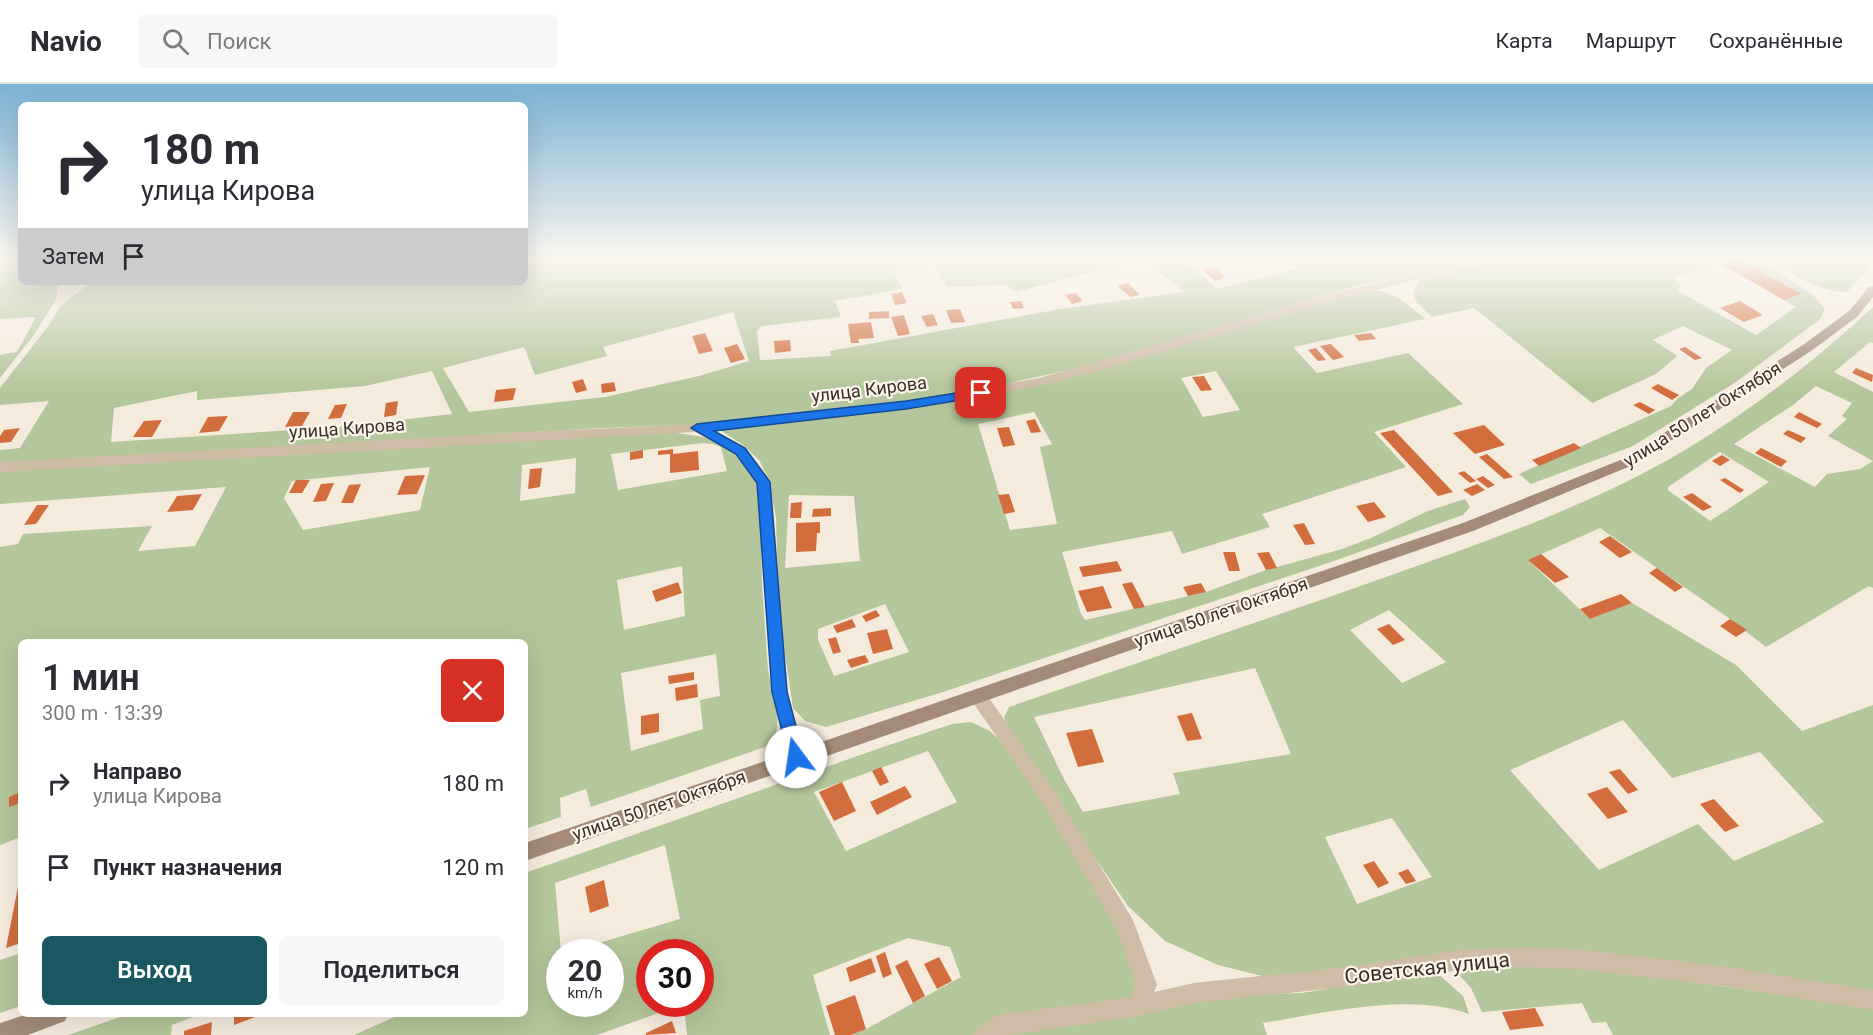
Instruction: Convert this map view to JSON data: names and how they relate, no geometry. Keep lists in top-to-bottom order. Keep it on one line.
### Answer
{"streets":{"main road":["улица 50 лет Октября"],"street":["улица Кирова","Советская улица"]},"crossings":[["улица Кирова","улица 50 лет Октября"]],"page":{"header":"Navio","search":"Поиск","nav":["Карта","Маршрут","Сохранённые"],"turn":["180 m","улица Кирова"],"then":"Затем","heading":["1 мин","300 m · 13:39"],"list":[{"name":"Направо","note":"улица Кирова","value":"180 m"},{"name":"Пункт назначения","value":"120 m"}],"buttons":["Выход","Поделиться"],"speed":"20 km/h","limit":"30"}}
